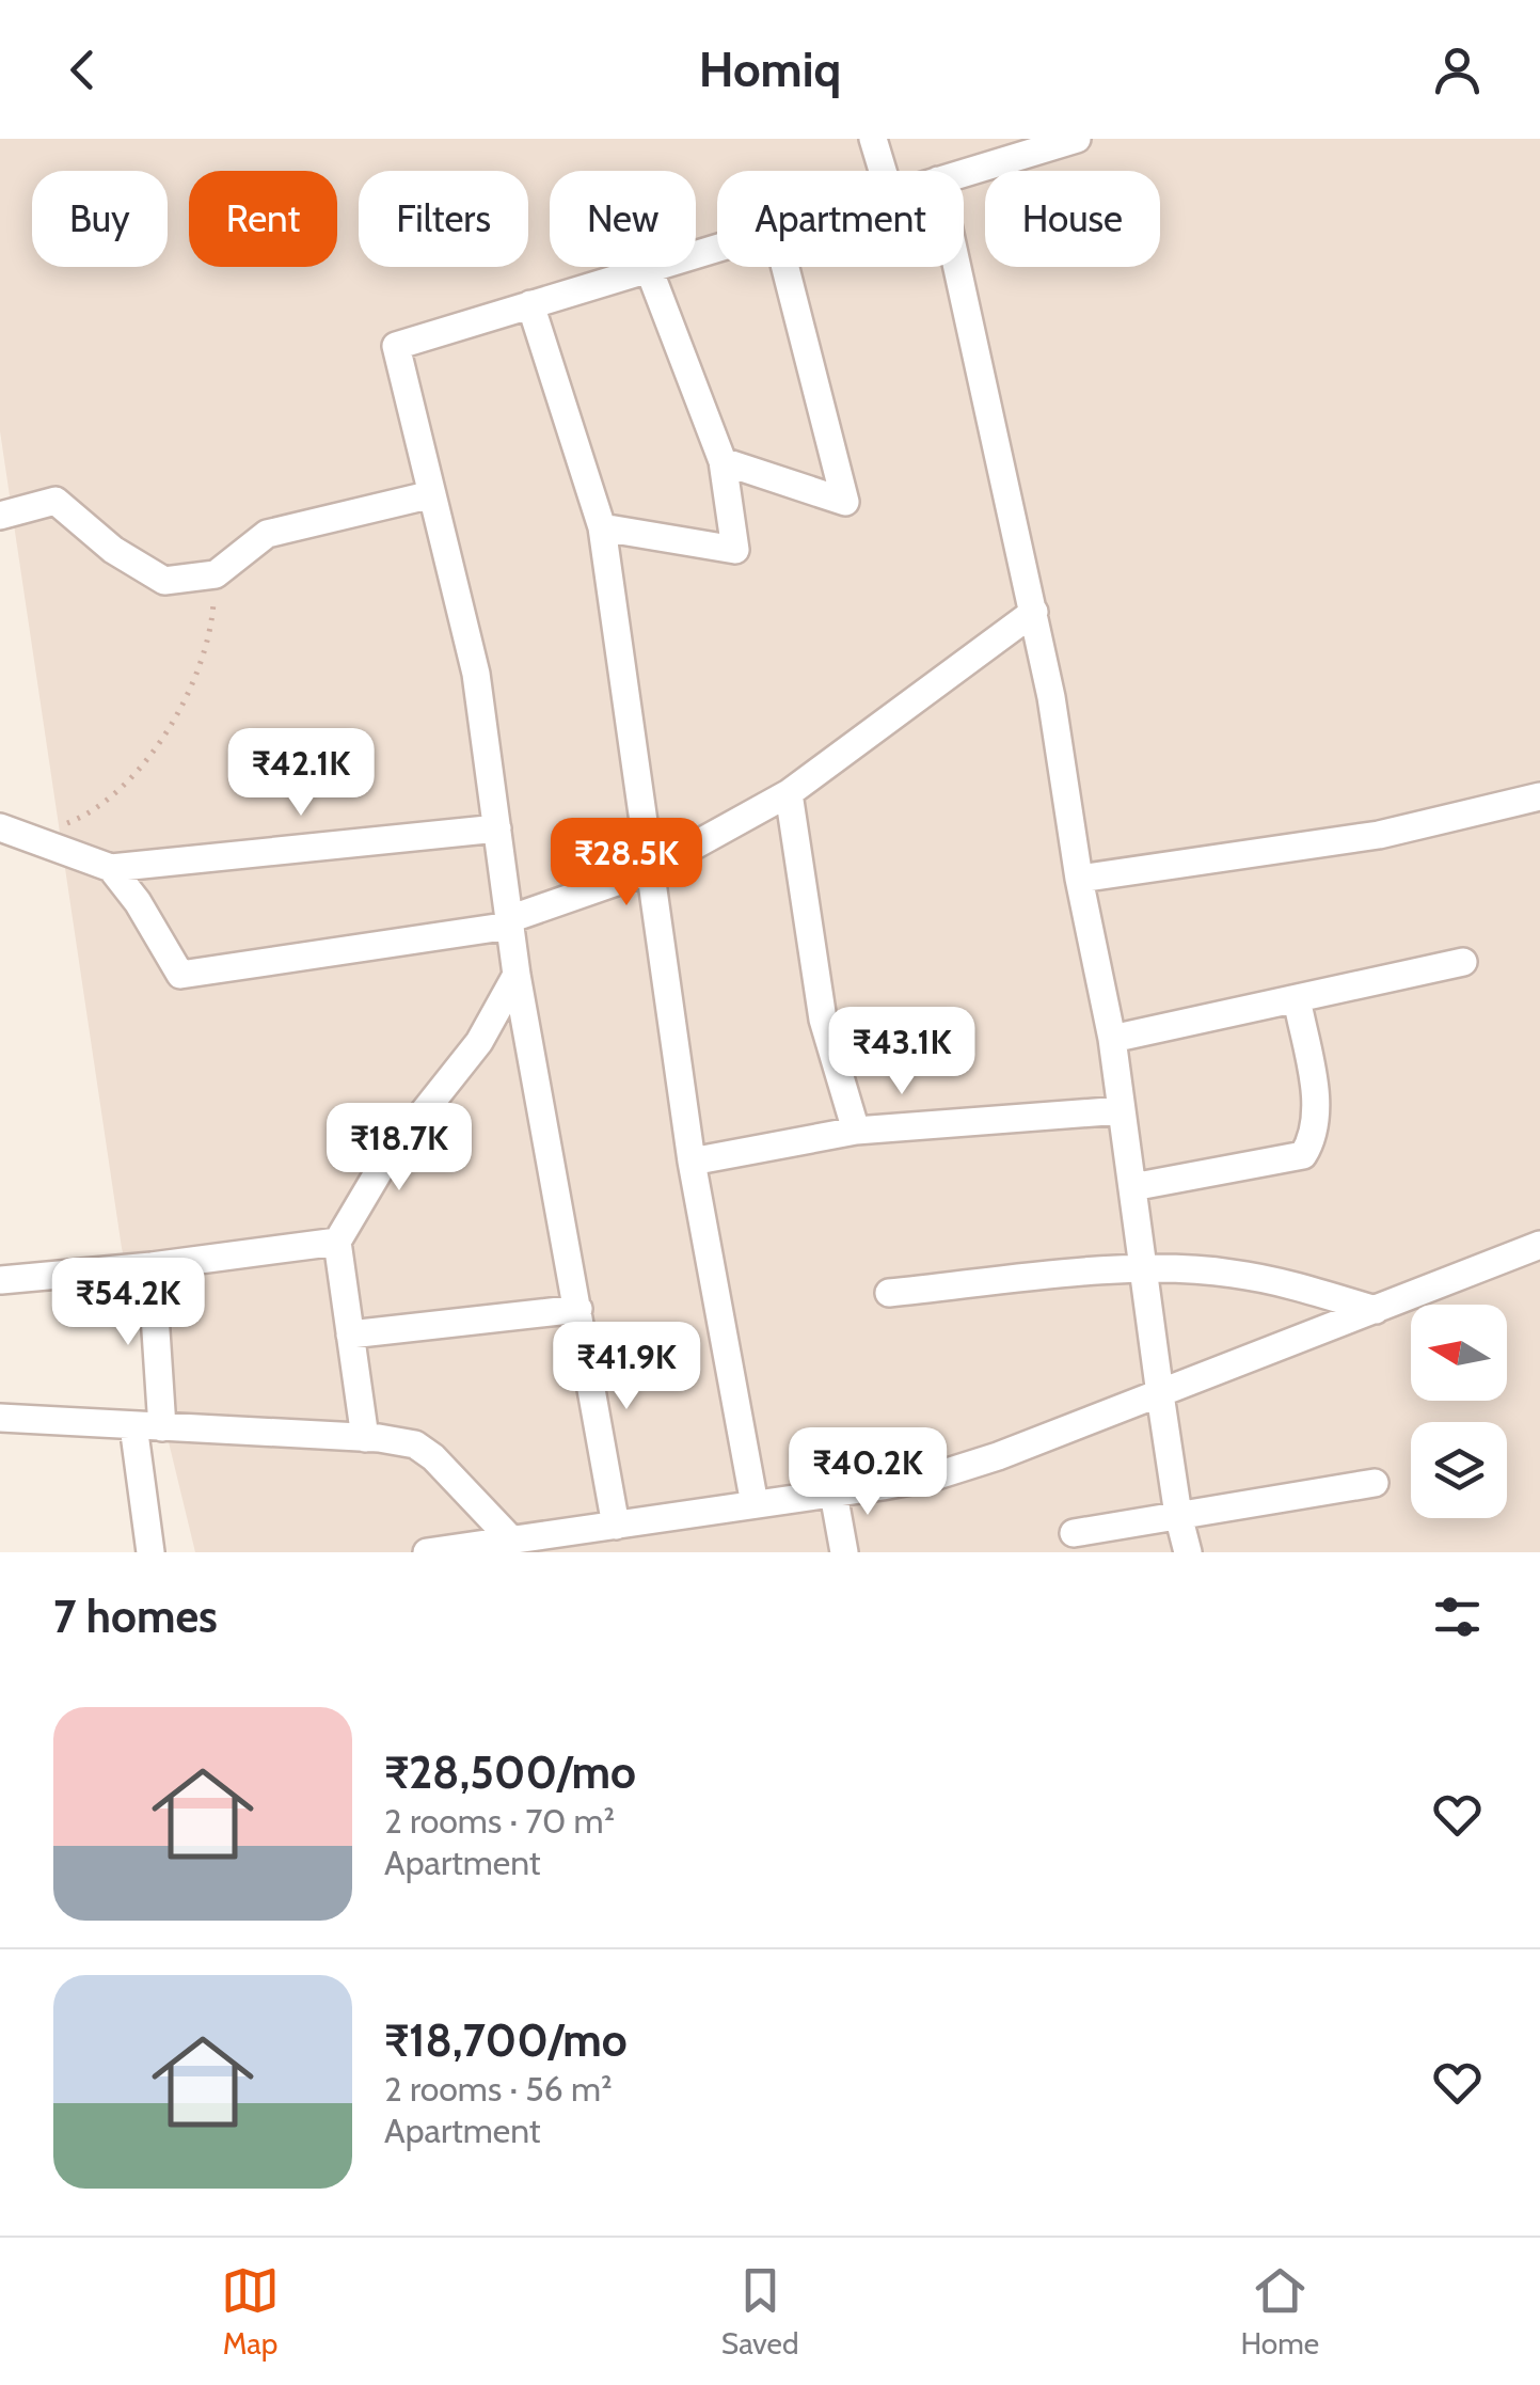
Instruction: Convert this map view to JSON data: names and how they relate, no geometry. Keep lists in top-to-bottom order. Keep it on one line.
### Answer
{"north":"left","page":{"header":"Homiq","chip":["Buy","Rent","Filters","New","Apartment","House"],"price":["₹42.1K","₹28.5K","₹43.1K","₹18.7K","₹54.2K","₹41.9K","₹40.2K"],"heading":"7 homes","list":[{"name":"₹28,500/mo","note":"2 rooms · 70 m² · Apartment"},{"name":"₹18,700/mo","note":"2 rooms · 56 m² · Apartment"}],"tabs":["Map","Saved","Home"]}}
